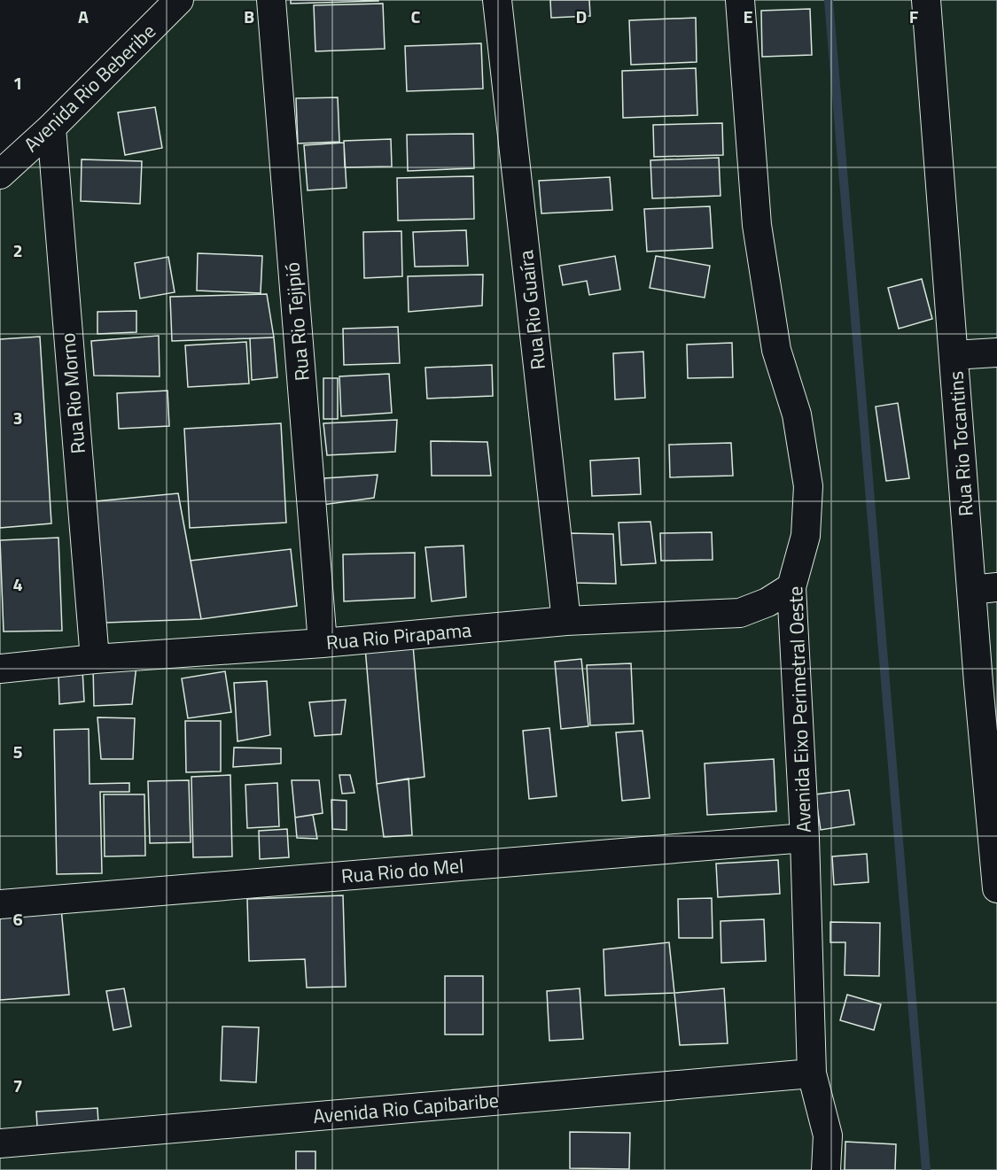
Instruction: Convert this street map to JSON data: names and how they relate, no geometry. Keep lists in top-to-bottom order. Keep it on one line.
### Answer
{"streets":{"street":["Avenida Rio Beberibe","Rua Rio Guaíra","Rua Rio Tejipió","Rua Rio Morno","Rua Rio Tocantins","Rua Rio Pirapama","Avenida Eixo Perimetral Oeste","Rua Rio do Mel","Avenida Rio Capibaribe"]},"crossings":[["Avenida Rio Beberibe","Rua Rio Morno"],["Rua Rio Guaíra","Rua Rio Pirapama"],["Rua Rio Tejipió","Rua Rio Pirapama"],["Rua Rio Morno","Rua Rio Pirapama"],["Rua Rio Pirapama","Avenida Eixo Perimetral Oeste"],["Avenida Eixo Perimetral Oeste","Rua Rio do Mel"],["Avenida Eixo Perimetral Oeste","Avenida Rio Capibaribe"]],"grid":{"columns":["A","B","C","D","E","F"],"rows":["1","2","3","4","5","6","7"]}}
